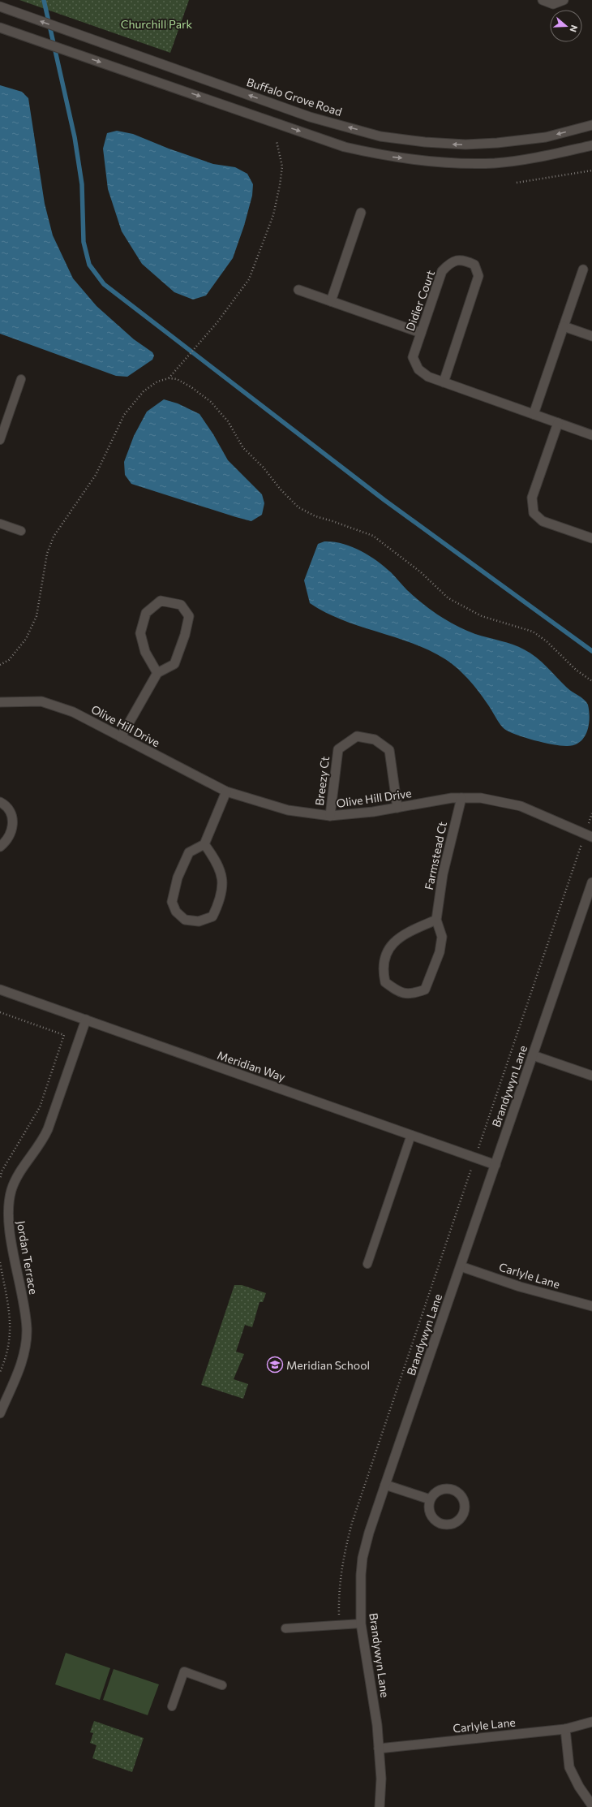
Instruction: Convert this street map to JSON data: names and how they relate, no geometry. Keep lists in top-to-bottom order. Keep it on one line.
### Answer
{"streets":{"street":["Buffalo Grove Road","Didier Court","Olive Hill Drive","Breezy Ct","Farmstead Ct","Meridian Way","Brandywyn Lane","Jordan Terrace","Carlyle Lane"]},"crossings":[["Olive Hill Drive","Breezy Ct"],["Olive Hill Drive","Farmstead Ct"],["Meridian Way","Brandywyn Lane"],["Meridian Way","Jordan Terrace"],["Brandywyn Lane","Carlyle Lane"]],"parks":["Churchill Park"],"places":{"school or university":["Meridian School"]},"north":"right"}
